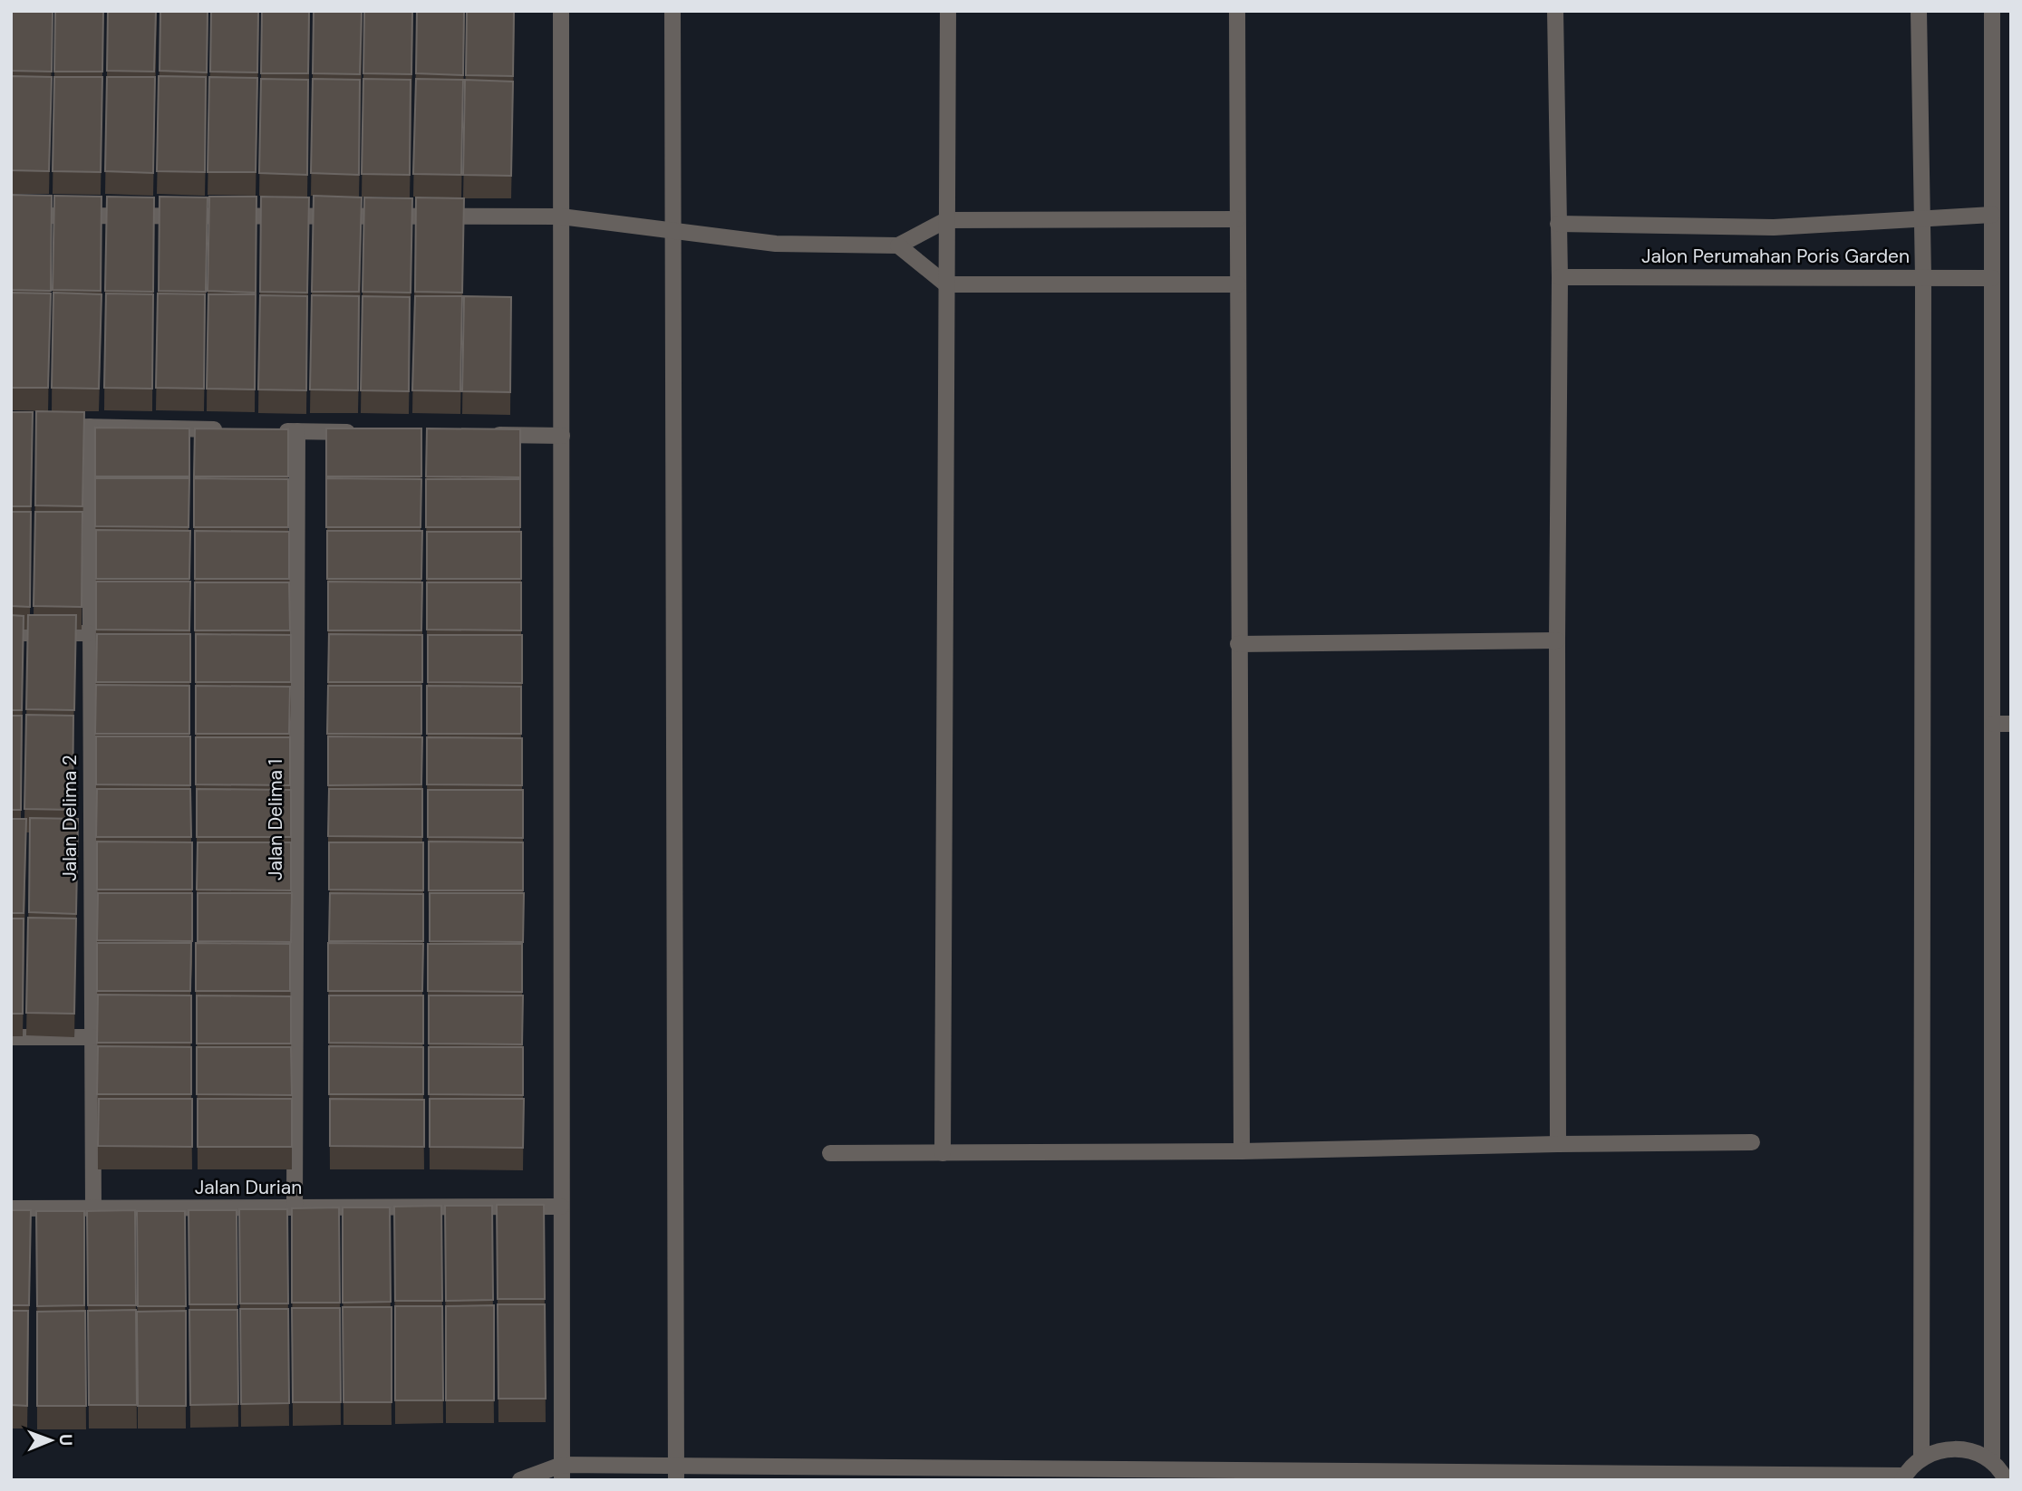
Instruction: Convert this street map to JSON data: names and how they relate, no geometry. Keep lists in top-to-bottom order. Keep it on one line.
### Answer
{"streets":{"street":["Jalon Perumahan Poris Garden","Jalan Delima 2","Jalan Delima 1","Jalan Durian"]},"crossings":[["Jalan Delima 2","Jalan Durian"],["Jalan Delima 1","Jalan Durian"]],"north":"right"}
